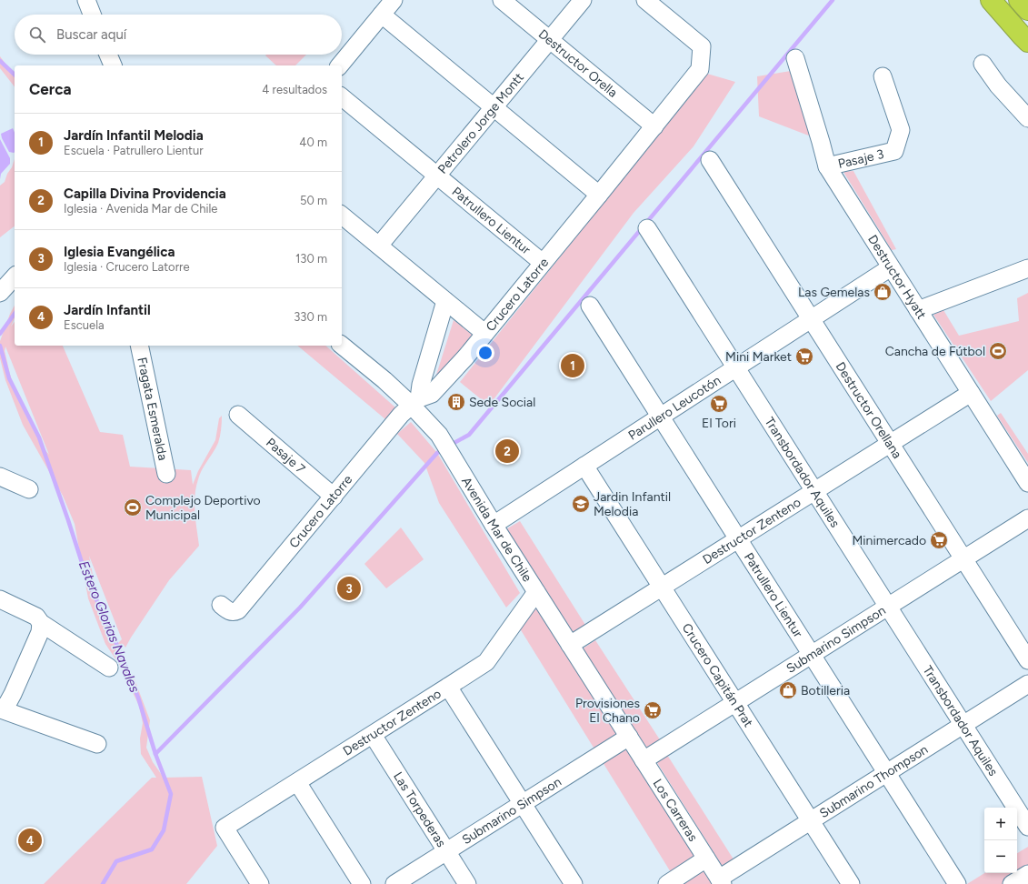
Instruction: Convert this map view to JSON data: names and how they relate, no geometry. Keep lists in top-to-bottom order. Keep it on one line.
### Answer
{"streets":{"street":["Destructor Orella","Petrolero Jorge Montt","Pasaje 3","Patrullero Lientur","Destructor Hyatt","Crucero Latorre","Parullero Leucotón","Fragata Esmeralda","Destructor Orellana","Pasaje 7","Transbordador Aquiles","Avenida Mar de Chile","Destructor Zenteno","Submarino Simpson","Crucero Capitán Prat","Submarino Thompson","Las Torpederas","Los Carreras"]},"crossings":[["Destructor Orella","Petrolero Jorge Montt"],["Destructor Orella","Crucero Latorre"],["Petrolero Jorge Montt","Patrullero Lientur"],["Pasaje 3","Destructor Hyatt"],["Patrullero Lientur","Crucero Latorre"],["Patrullero Lientur","Parullero Leucotón"],["Patrullero Lientur","Destructor Zenteno"],["Patrullero Lientur","Submarino Simpson"],["Patrullero Lientur","Submarino Thompson"],["Destructor Hyatt","Parullero Leucotón"],["Destructor Hyatt","Destructor Zenteno"],["Crucero Latorre","Pasaje 7"],["Crucero Latorre","Avenida Mar de Chile"],["Parullero Leucotón","Destructor Orellana"],["Parullero Leucotón","Transbordador Aquiles"],["Parullero Leucotón","Avenida Mar de Chile"],["Parullero Leucotón","Crucero Capitán Prat"],["Destructor Orellana","Destructor Zenteno"],["Destructor Orellana","Submarino Simpson"],["Transbordador Aquiles","Destructor Zenteno"],["Transbordador Aquiles","Submarino Simpson"],["Transbordador Aquiles","Submarino Thompson"],["Avenida Mar de Chile","Destructor Zenteno"],["Avenida Mar de Chile","Submarino Simpson"],["Avenida Mar de Chile","Los Carreras"],["Destructor Zenteno","Crucero Capitán Prat"],["Destructor Zenteno","Las Torpederas"],["Submarino Simpson","Crucero Capitán Prat"],["Submarino Simpson","Las Torpederas"],["Submarino Simpson","Los Carreras"],["Crucero Capitán Prat","Submarino Thompson"],["Submarino Thompson","Los Carreras"]],"water":["Estero Glorias Navales"],"places":{"shop":["Las Gemelas","Botilleria"],"sports":["Cancha de Fútbol","Complejo Deportivo Municipal"],"supermarket":["Mini Market","El Tori","Minimercado","Provisiones El Chano"],"building":["Sede Social"],"school or university":["Jardin Infantil Melodia"]},"page":{"search":"Buscar aquí","heading":["Cerca","4 resultados"],"list":[{"mark":"1","name":"Jardín Infantil Melodia","note":"Escuela · Patrullero Lientur","value":"40 m"},{"mark":"2","name":"Capilla Divina Providencia","note":"Iglesia · Avenida Mar de Chile","value":"50 m"},{"mark":"3","name":"Iglesia Evangélica","note":"Iglesia · Crucero Latorre","value":"130 m"},{"mark":"4","name":"Jardín Infantil","note":"Escuela","value":"330 m"}],"pins":["1","2","3","4"],"map_buttons":["+","−"]}}
